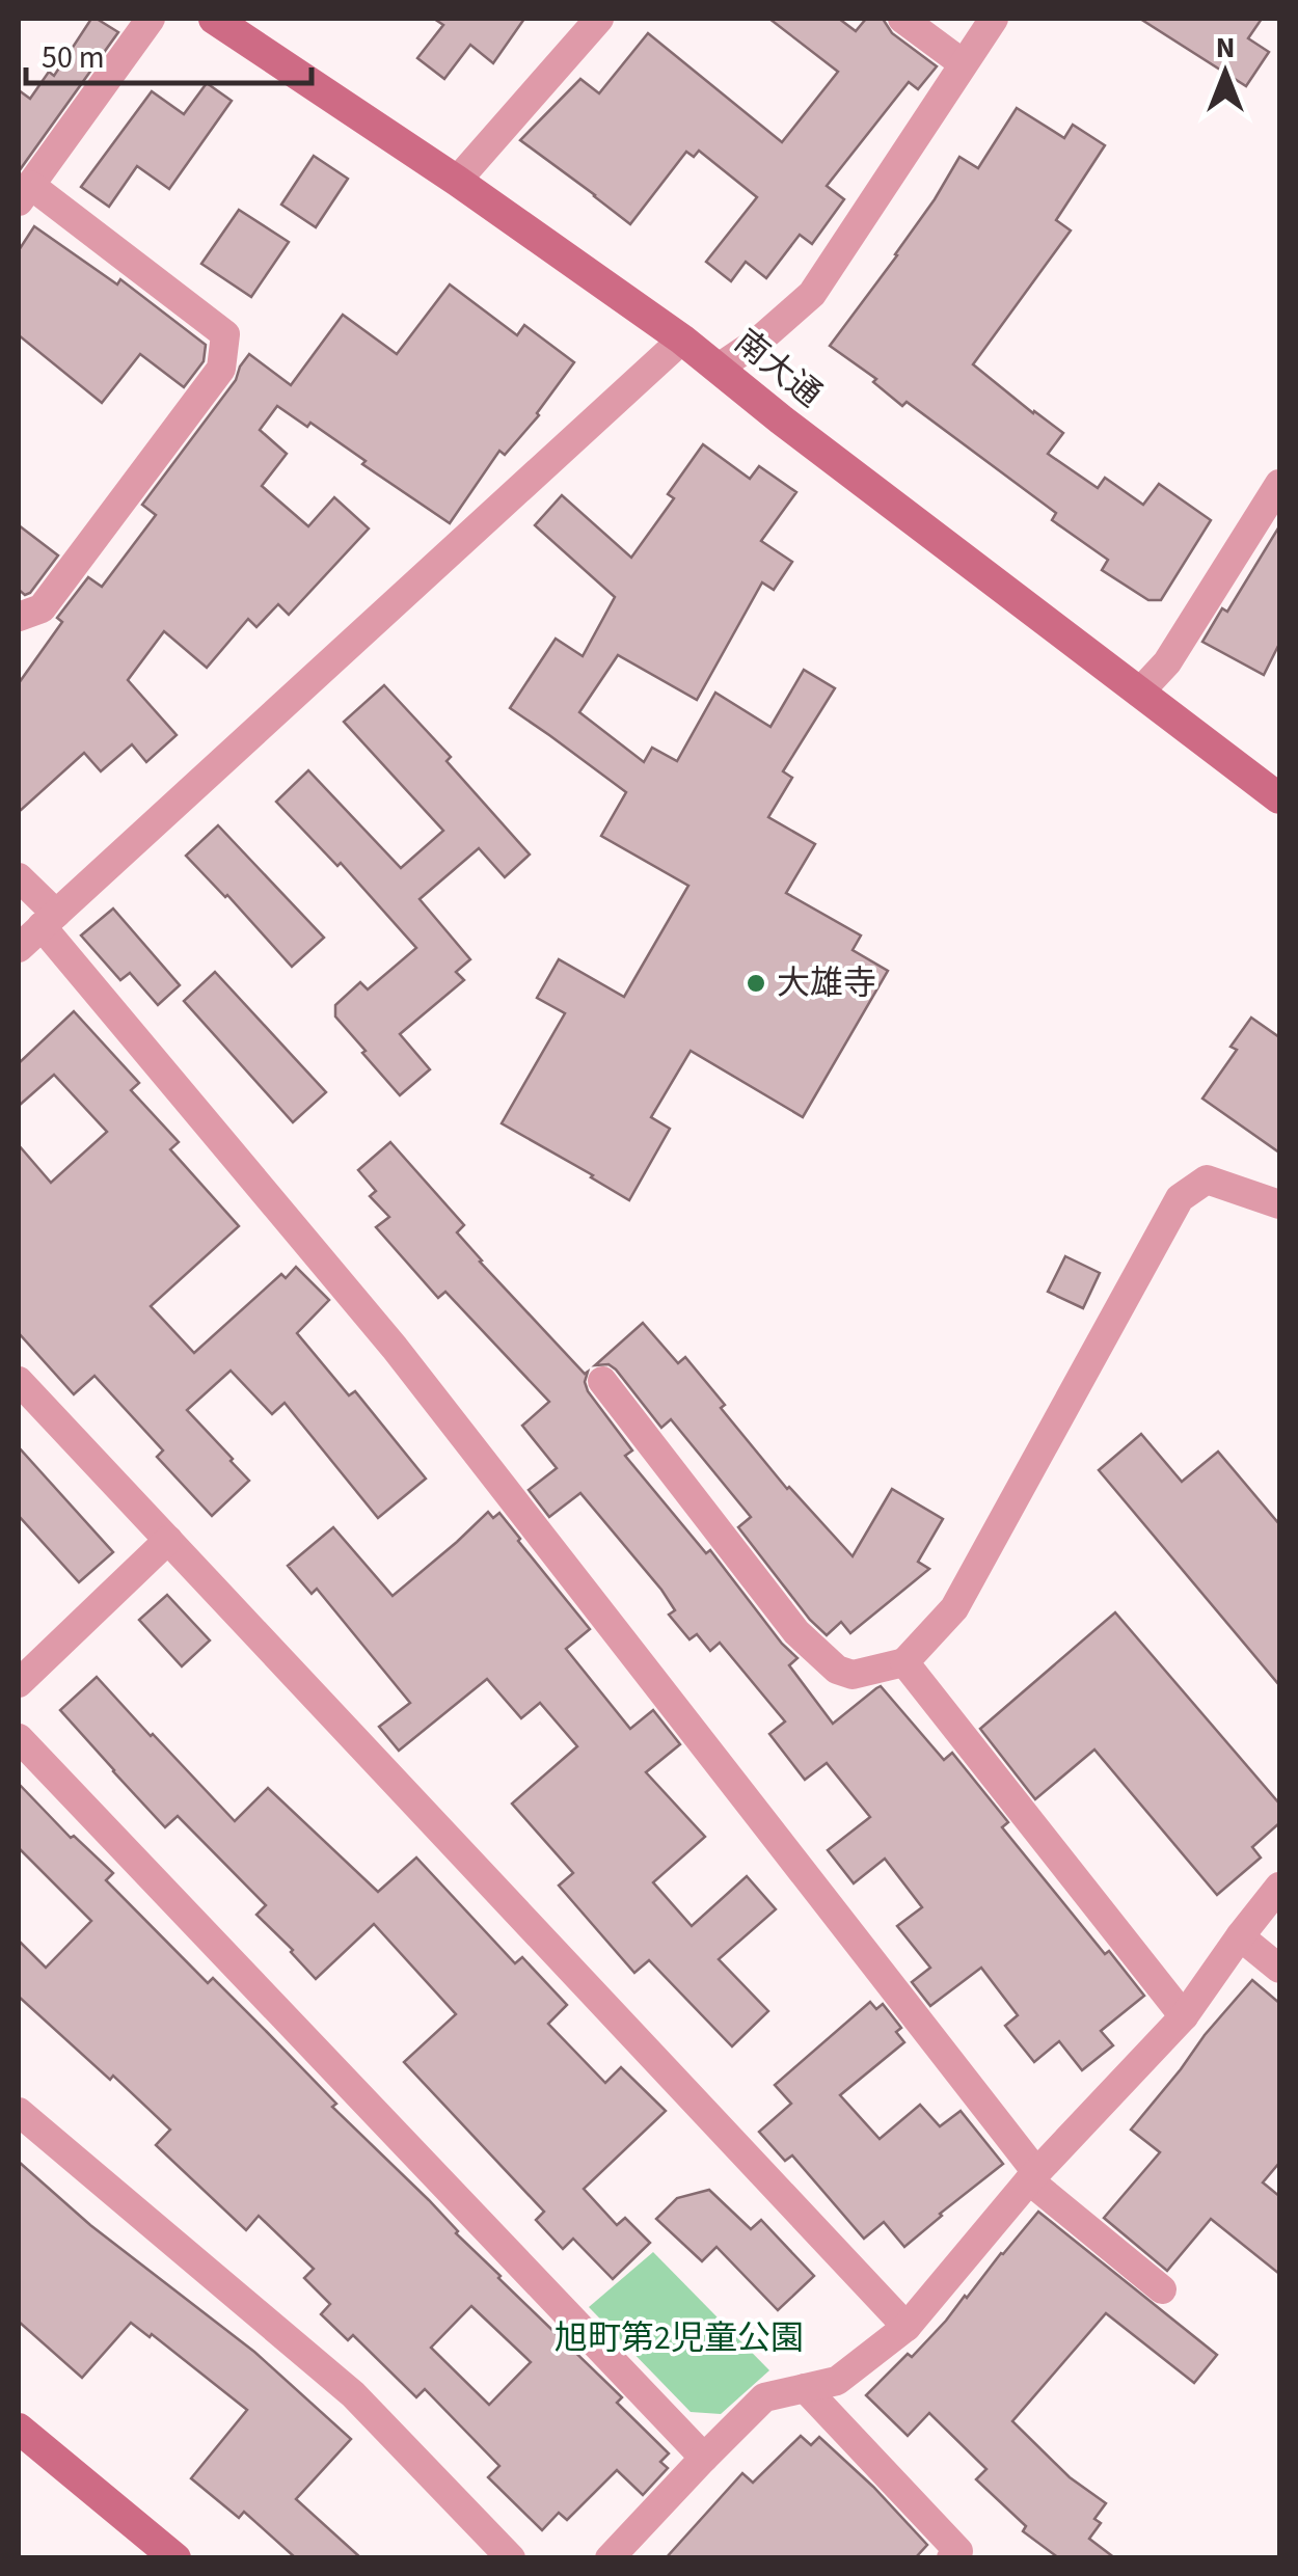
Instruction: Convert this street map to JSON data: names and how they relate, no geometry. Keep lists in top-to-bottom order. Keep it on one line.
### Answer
{"streets":{"street":["南大通"]},"parks":["旭町第2児童公園"],"places":["大雄寺"],"scale_bar":"50 m","north":"top"}
